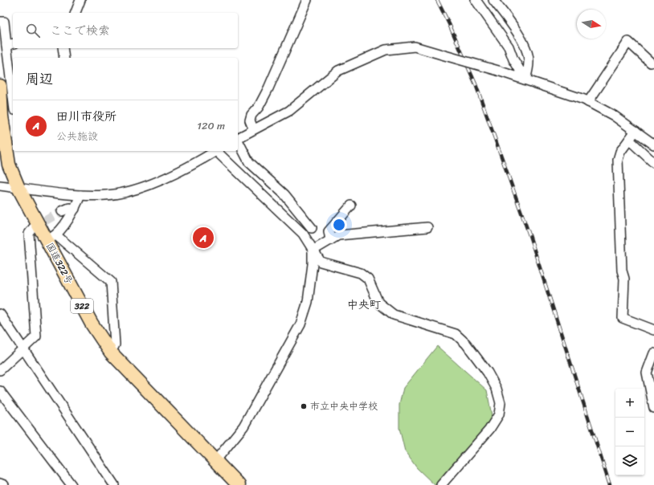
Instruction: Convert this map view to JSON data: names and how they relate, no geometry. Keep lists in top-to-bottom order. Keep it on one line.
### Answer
{"streets":{"highway":["国道322号","322"]},"districts":["中央町"],"places":["市立中央中学校"],"north":"right","page":{"search":"ここで検索","heading":"周辺","list":[{"mark":"A","name":"田川市役所","note":"公共施設","value":"120 m"}],"pins":"A","map_buttons":["+","−"]}}
